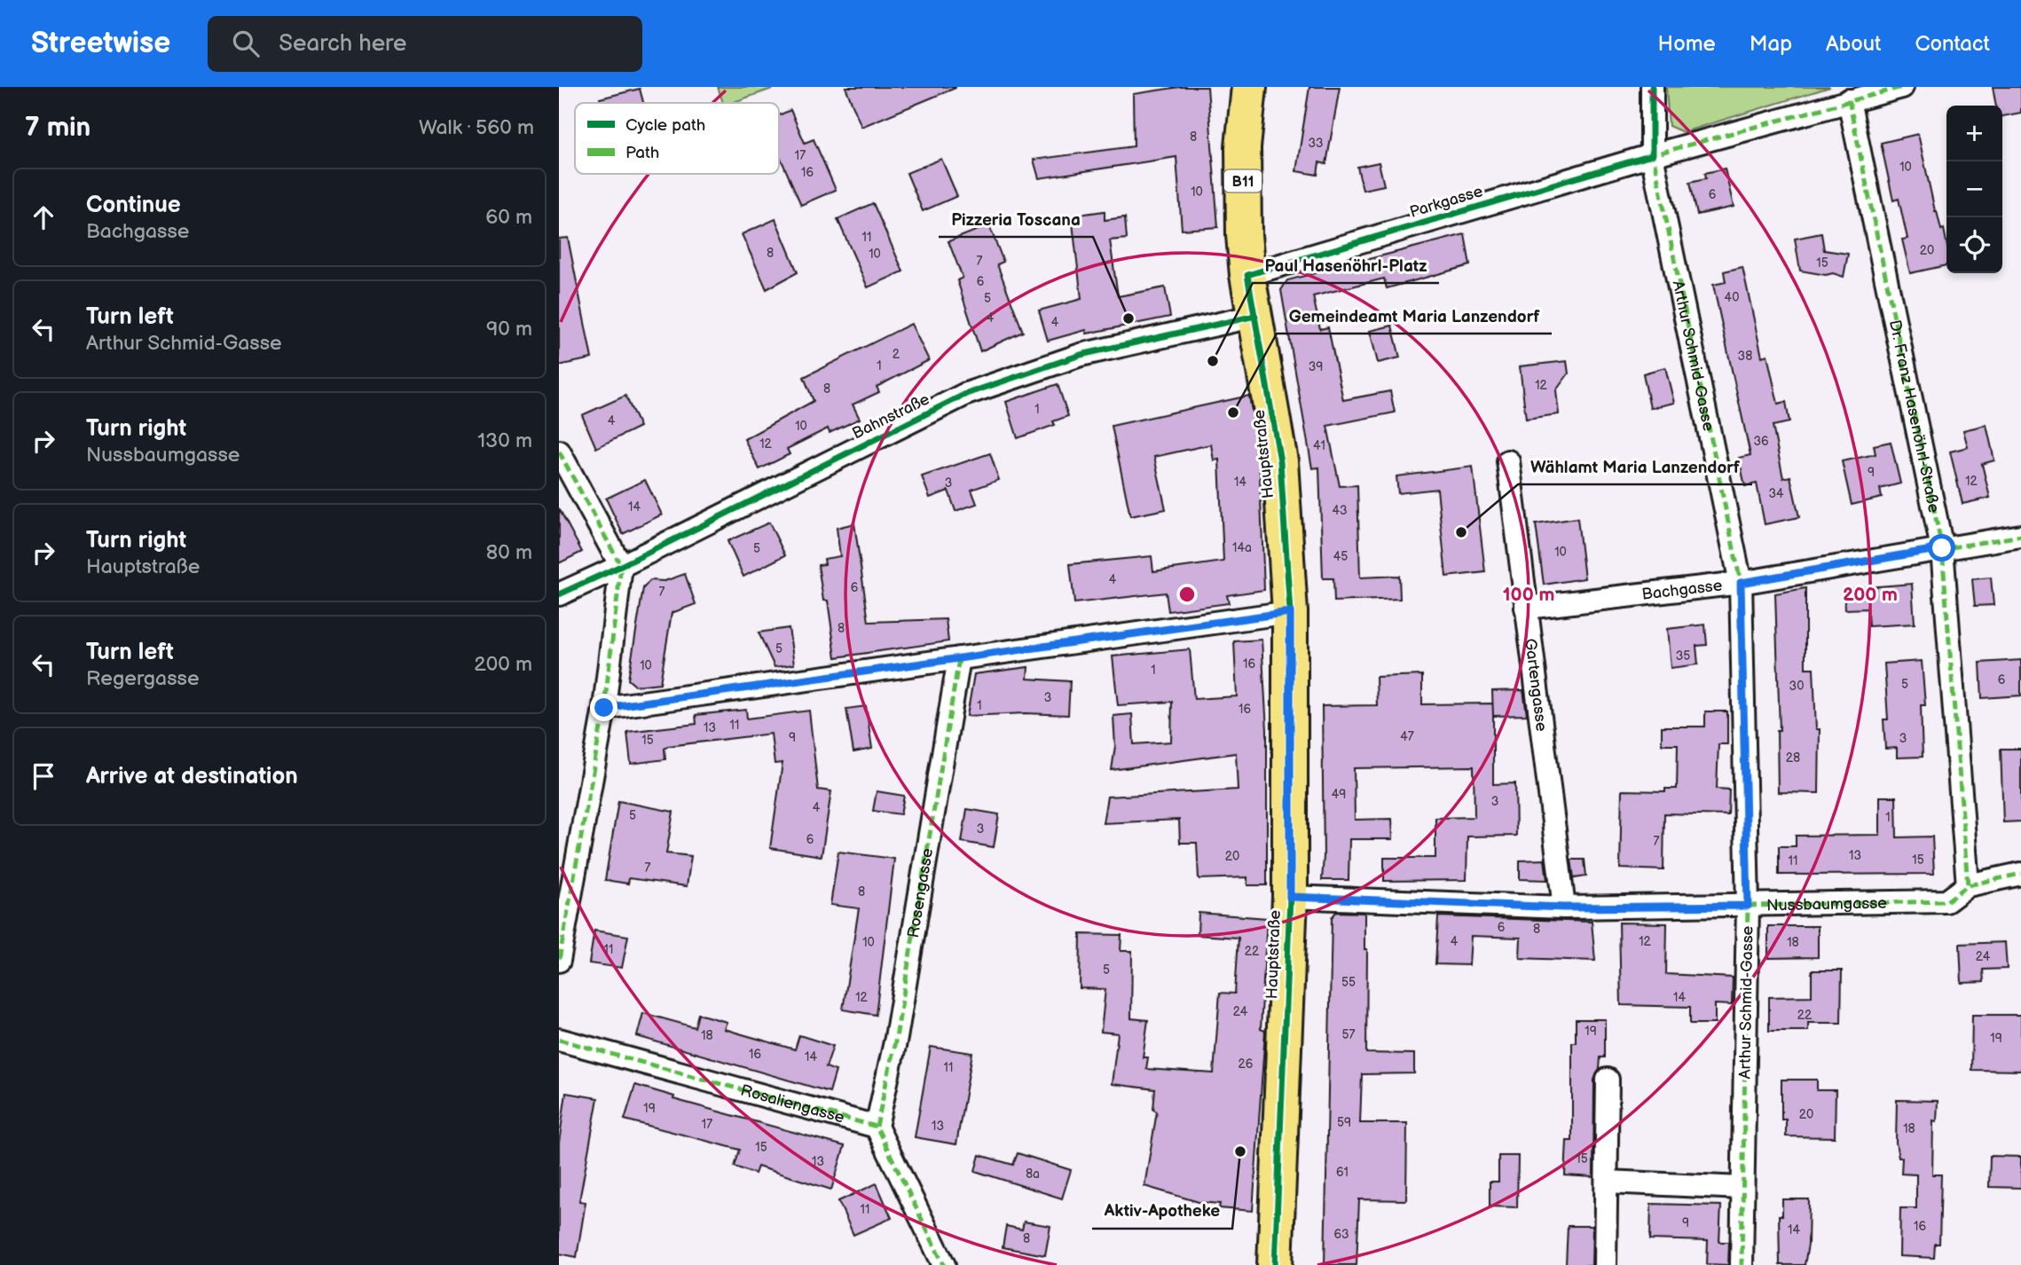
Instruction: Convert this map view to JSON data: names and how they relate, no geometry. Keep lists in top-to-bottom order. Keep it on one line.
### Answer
{"streets":{"main road":["B11","Hauptstraße"],"street":["Parkgasse","Arthur Schmid-Gasse","Bahnstraße","Dr. Franz Hasenöhrl-Straße","Bachgasse","Gartengasse","Rosengasse","Nussbaumgasse","Rosaliengasse"]},"crossings":[["Parkgasse","Arthur Schmid-Gasse"],["Parkgasse","Dr. Franz Hasenöhrl-Straße"],["Parkgasse","Hauptstraße"],["Arthur Schmid-Gasse","Bachgasse"],["Arthur Schmid-Gasse","Nussbaumgasse"],["Bahnstraße","Hauptstraße"],["Dr. Franz Hasenöhrl-Straße","Bachgasse"],["Dr. Franz Hasenöhrl-Straße","Nussbaumgasse"],["Hauptstraße","Nussbaumgasse"],["Bachgasse","Gartengasse"],["Gartengasse","Nussbaumgasse"],["Rosengasse","Rosaliengasse"]],"places":["Pizzeria Toscana","Paul Hasenöhrl-Platz","Gemeindeamt Maria Lanzendorf","Wählamt Maria Lanzendorf","Aktiv-Apotheke"],"house_numbers":["8","33","17","10","16","10","6","11","20","8","10","7","15","6","40","5","4","4","2","38","1","39","12","8","1","4","10","36","12","41","9","12","14","3","34","14","43","14a","5","10","45","4","6","7","8","5","35","16","10","1","6","5","30","3","1","16","11","13","47","9","3","15","28","49","3","4","5","1","3","6","7","13","20","15","11","7","8","6","8","4","12","10","18","11","22","24","5","55","12","14","24","22","19","57","18","19","16","14","26","11","19","20","59","17","13","18","15","15","13","61","8a","11","9","16","14","63","8"],"legend":["Cycle path","Path"],"page":{"header":"Streetwise","search":"Search here","nav":["Home","Map","About","Contact"],"heading":["7 min","Walk · 560 m"],"map_buttons":["+","−"],"list":[["Continue","Bachgasse","60 m"],["Turn left","Arthur Schmid-Gasse","90 m"],["Turn right","Nussbaumgasse","130 m"],["Turn right","Hauptstraße","80 m"],["Turn left","Regergasse","200 m"],"Arrive at destination"]},"rings":["100 m","200 m"]}
